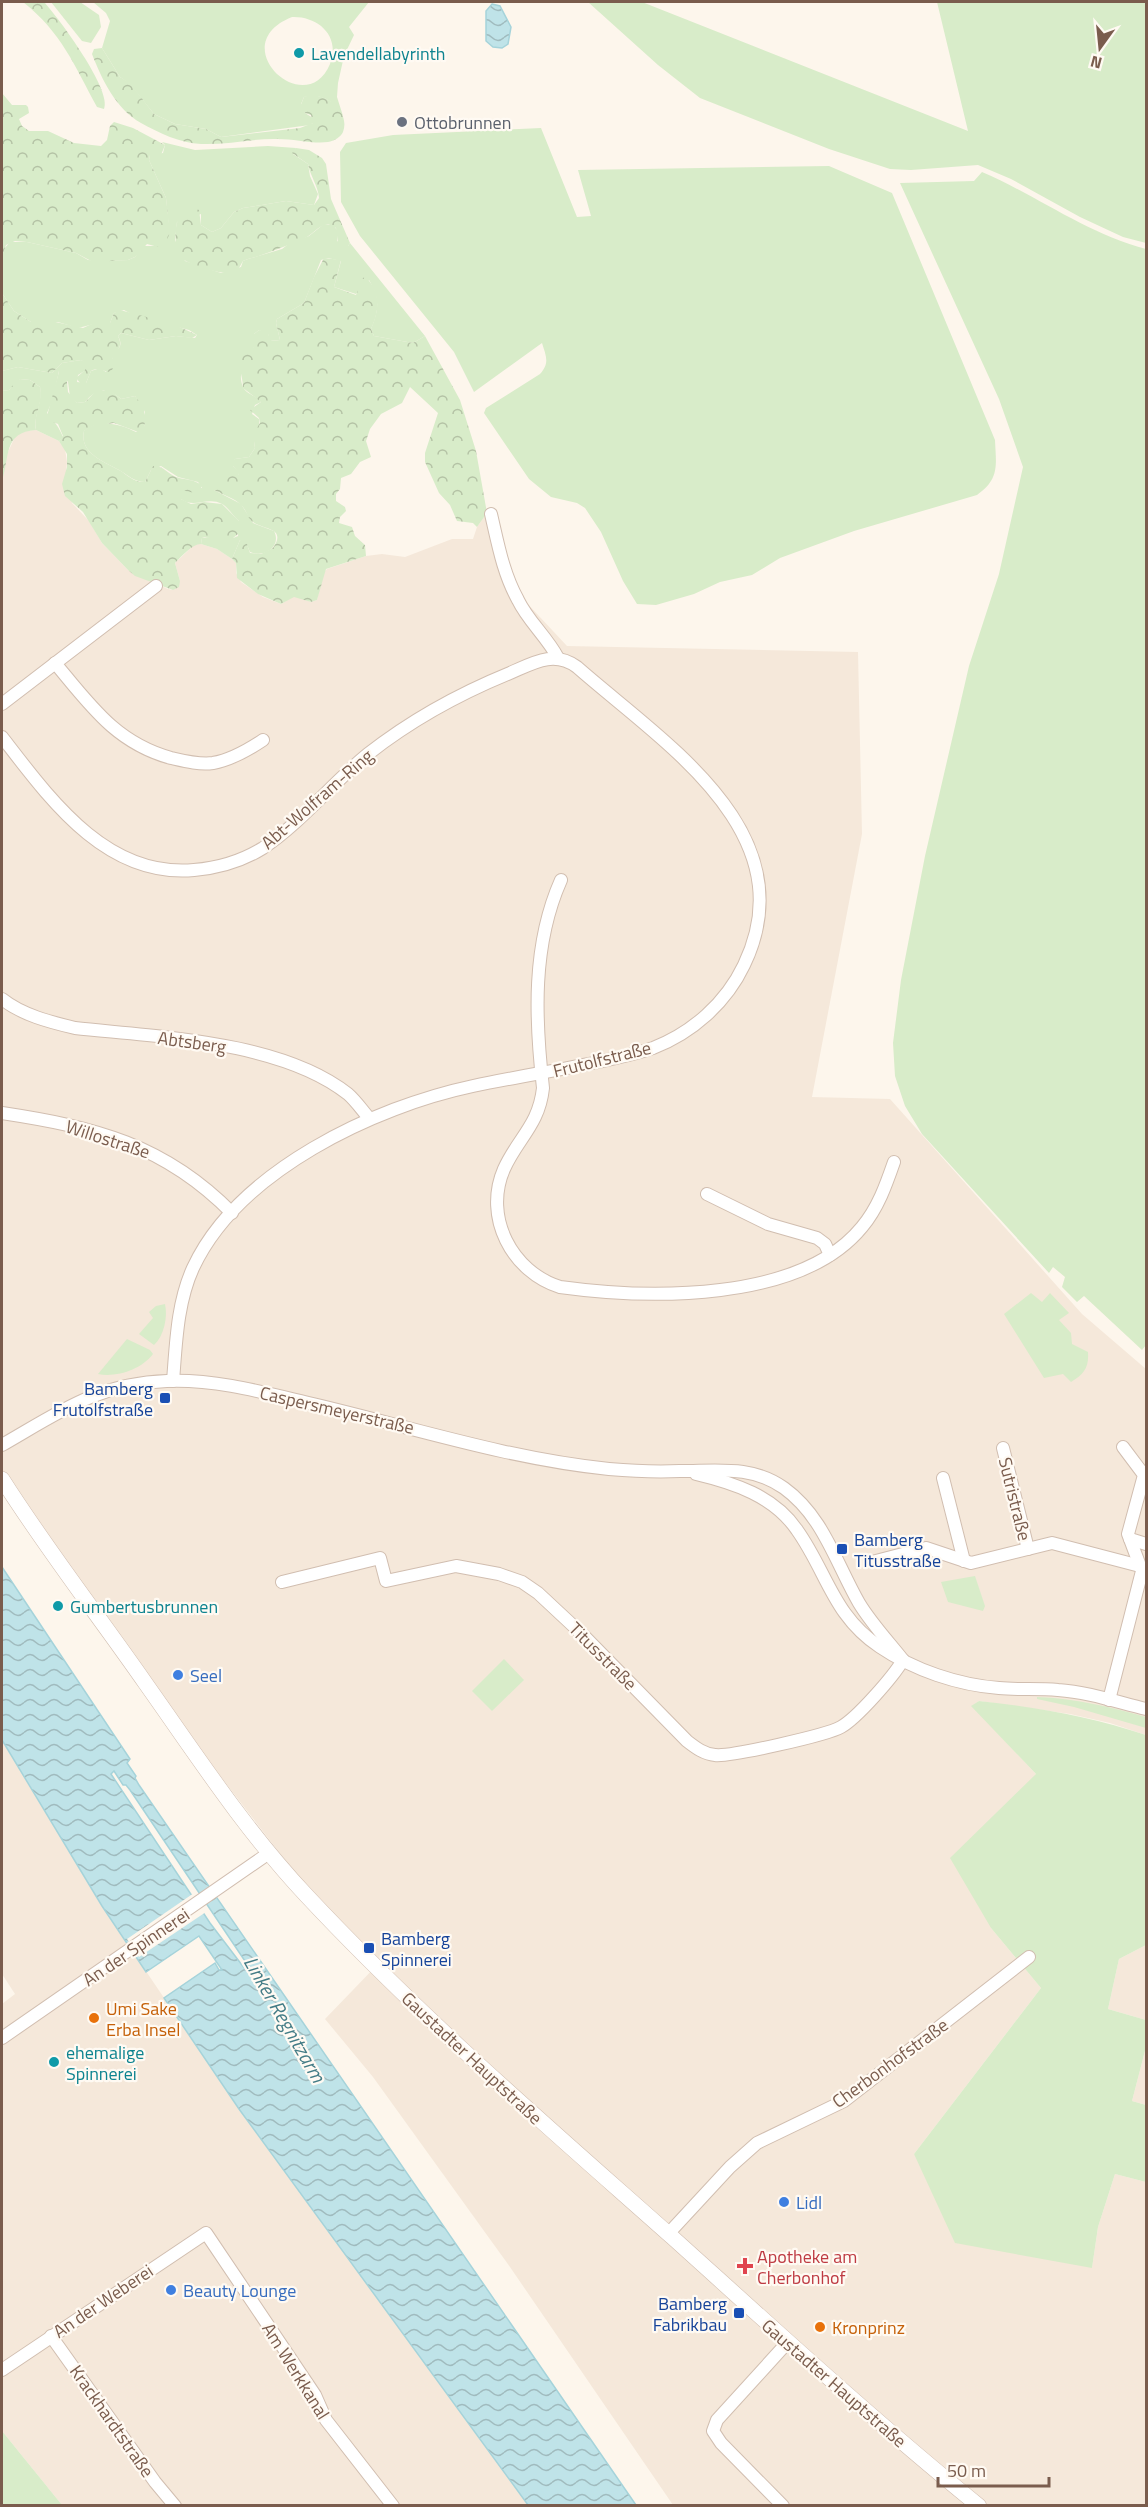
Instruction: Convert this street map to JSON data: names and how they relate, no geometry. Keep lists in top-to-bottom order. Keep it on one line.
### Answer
{"streets":{"street":["Abt-Wolfram-Ring","Abtsberg","Frutolfstraße","Willostraße","Caspersmeyerstraße","Sutristraße","Titusstraße","An der Spinnerei","Gaustadter Hauptstraße","Cherbonhofstraße","An der Weberei","Am Werkkanal","Krackhardtstraße"]},"crossings":[["Abt-Wolfram-Ring","Frutolfstraße"],["Abtsberg","Frutolfstraße"],["Frutolfstraße","Willostraße"],["Frutolfstraße","Caspersmeyerstraße"],["Caspersmeyerstraße","Titusstraße"],["An der Spinnerei","Gaustadter Hauptstraße"],["Gaustadter Hauptstraße","Cherbonhofstraße"],["An der Weberei","Am Werkkanal"],["An der Weberei","Krackhardtstraße"]],"water":["Linker Regnitzarm"],"places":{"other":["Lavendellabyrinth","Ottobrunnen","Gumbertusbrunnen","Seel","Umi Sake Erba Insel","ehemalige Spinnerei","Lidl","Beauty Lounge","Kronprinz"],"transit":["Bamberg Frutolfstraße","Bamberg Titusstraße","Bamberg Spinnerei","Bamberg Fabrikbau"],"health":["Apotheke am Cherbonhof"]},"scale_bar":"50 m","north":"bottom"}
